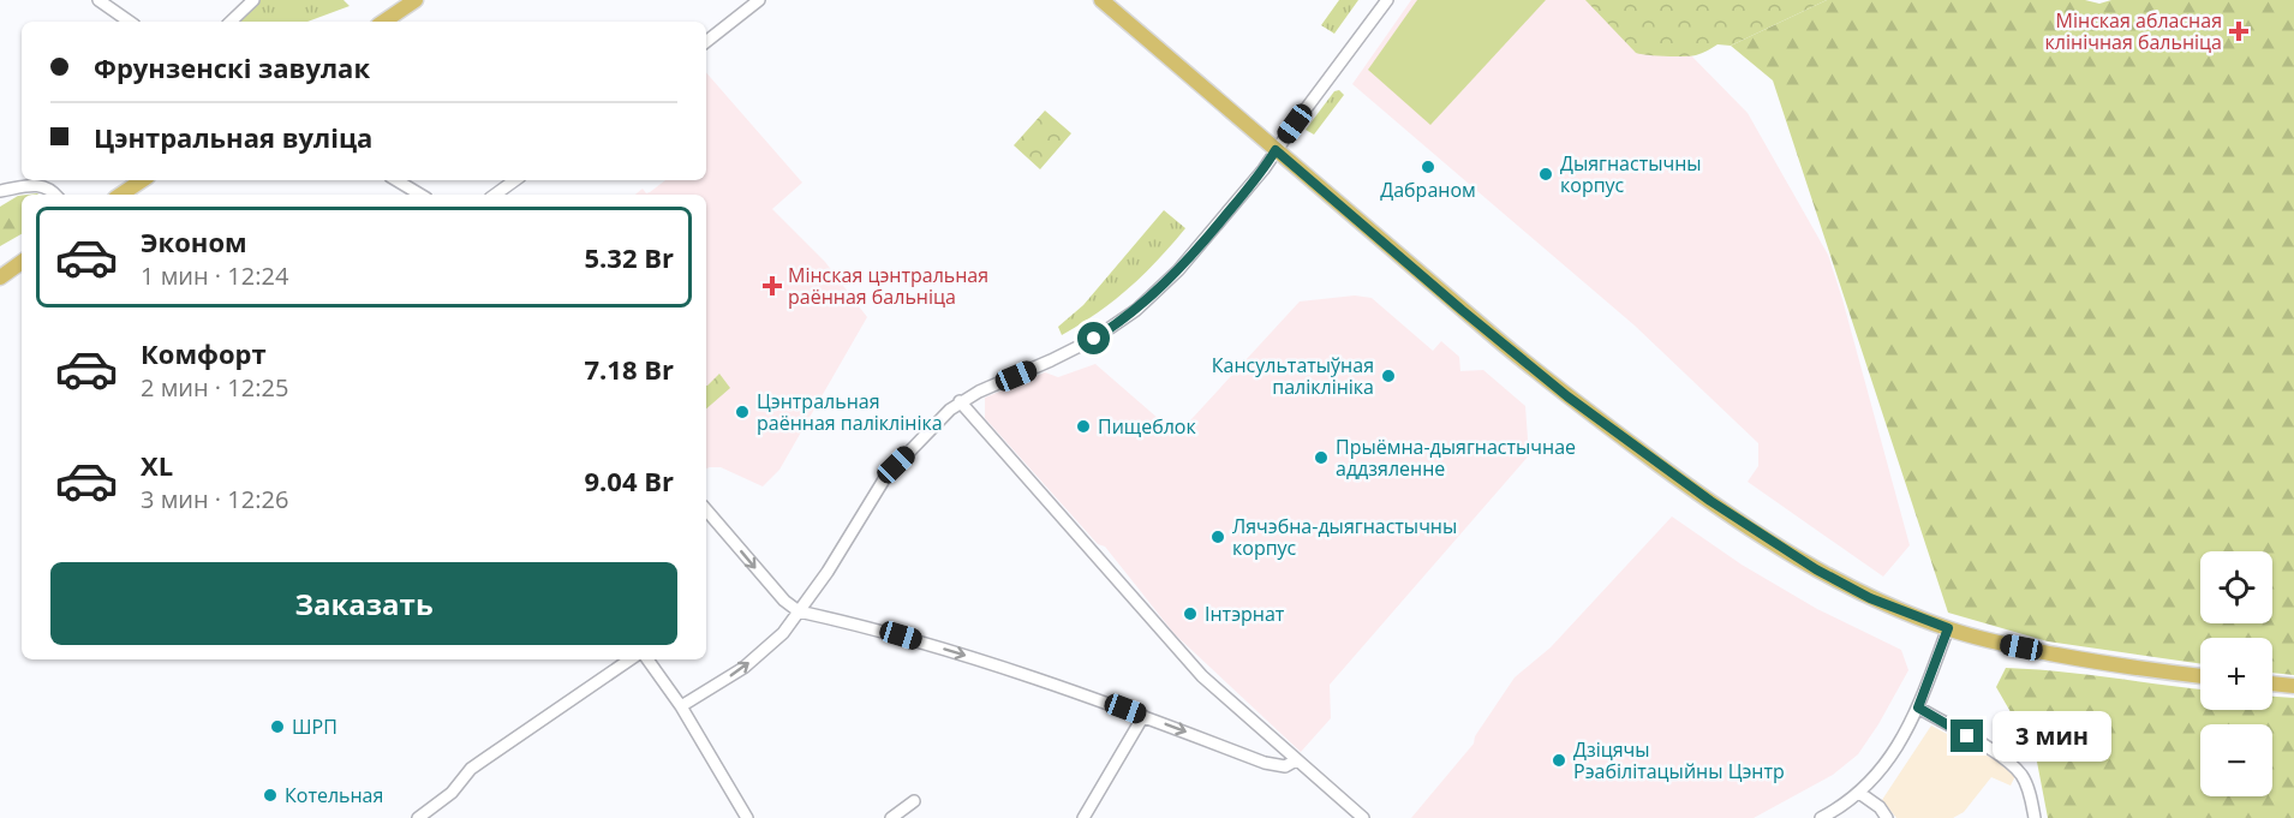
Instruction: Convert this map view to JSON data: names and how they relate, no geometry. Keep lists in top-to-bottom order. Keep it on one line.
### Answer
{"places":{"health":["Мінская абласная клінічная бальніца","Мінская цэнтральная раённая бальніца"],"other":["Дабраном","Дыягнастычны корпус","Кансультатыўная паліклініка","Цэнтральная раённая паліклініка","Пищеблок","Прыёмна-дыягнастычнае аддзяленне","Лячэбна-дыягнастычны корпус","Інтэрнат","ШРП","Дзіцячы Рэабілітацыйны Цэнтр","Котельная"]},"page":{"banner":["Фрунзенскі завулак","Цэнтральная вуліца"],"list":[{"name":"Эконом","note":"1 мин · 12:24","value":"5.32 Br"},{"name":"Комфорт","note":"2 мин · 12:25","value":"7.18 Br"},{"name":"XL","note":"3 мин · 12:26","value":"9.04 Br"}],"buttons":"Заказать","map_buttons":["+","−"],"bubble":"3 мин"}}
